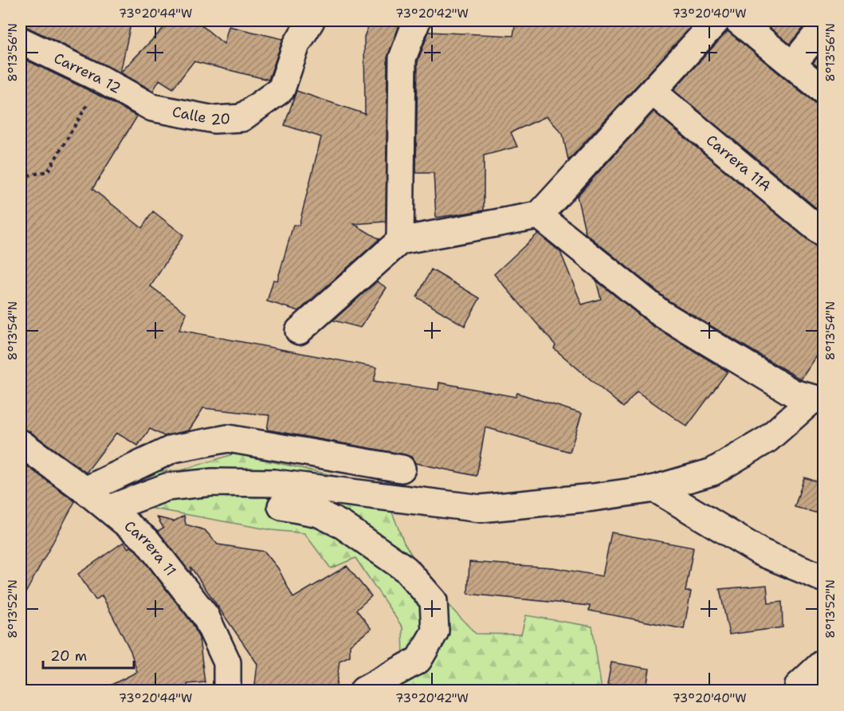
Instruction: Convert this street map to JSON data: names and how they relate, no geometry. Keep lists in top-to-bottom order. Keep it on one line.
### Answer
{"streets":{"street":["Carrera 12","Calle 20","Carrera 11A","Carrera 11"]},"crossings":[["Carrera 12","Calle 20"]],"scale_bar":"20 m","coordinates":["73°20'44\"W","73°20'42\"W","73°20'40\"W","8°13'56\"N","8°13'54\"N","8°13'52\"N"]}
